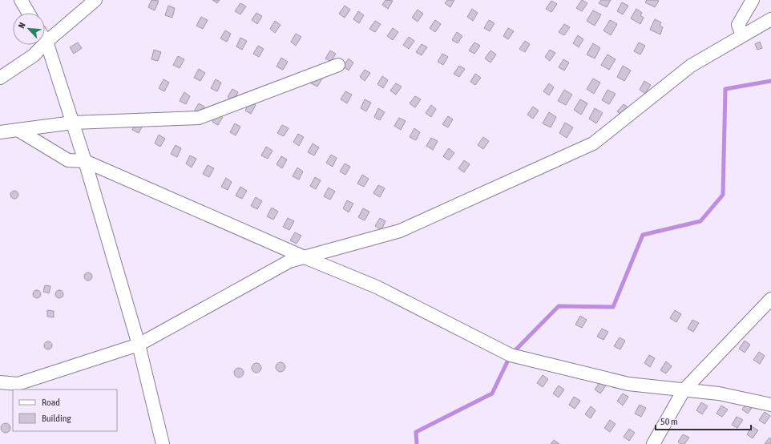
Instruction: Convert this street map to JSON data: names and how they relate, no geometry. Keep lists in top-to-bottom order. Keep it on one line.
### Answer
{"legend":["Road","Building"],"scale_bar":"50 m","north":"top left"}
